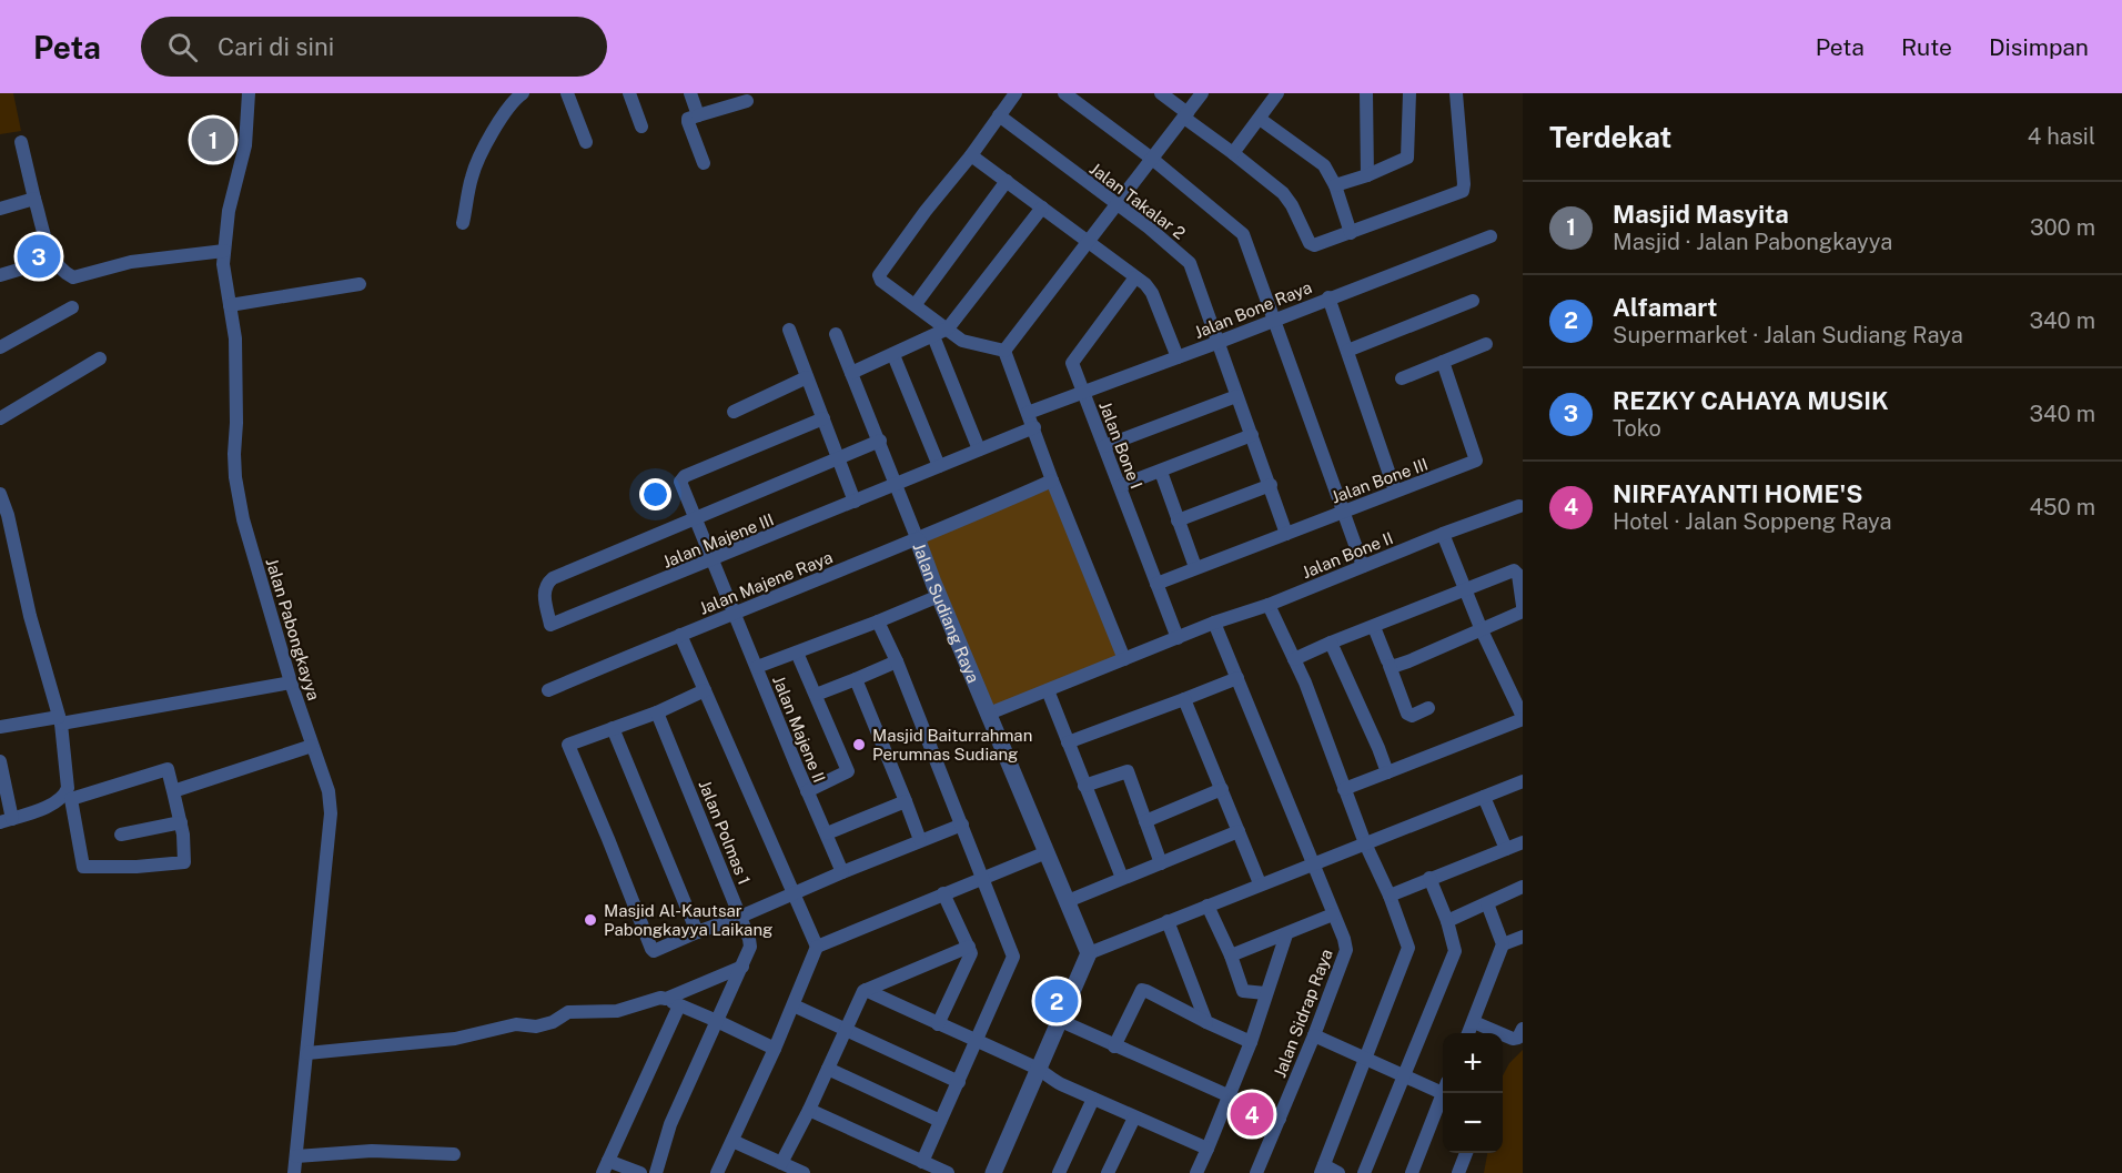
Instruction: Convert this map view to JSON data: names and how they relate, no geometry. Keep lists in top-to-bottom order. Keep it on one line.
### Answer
{"streets":{"street":["Jalan Takalar 2","Jalan Bone Raya","Jalan Bone I","Jalan Bone III","Jalan Majene III","Jalan Bone II","Jalan Majene Raya","Jalan Sudiang Raya","Jalan Pabongkayya","Jalan Majene II","Jalan Polmas 1","Jalan Sidrap Raya"]},"crossings":[["Jalan Takalar 2","Jalan Bone Raya"],["Jalan Takalar 2","Jalan Bone III"],["Jalan Bone Raya","Jalan Bone I"],["Jalan Bone I","Jalan Bone III"],["Jalan Bone I","Jalan Bone II"],["Jalan Majene III","Jalan Majene II"],["Jalan Bone II","Jalan Sudiang Raya"],["Jalan Bone II","Jalan Sidrap Raya"],["Jalan Majene Raya","Jalan Sudiang Raya"],["Jalan Majene Raya","Jalan Majene II"]],"places":["Masjid Baiturrahman Perumnas Sudiang","Masjid Al-Kautsar Pabongkayya Laikang"],"page":{"header":"Peta","search":"Cari di sini","nav":["Peta","Rute","Disimpan"],"heading":["Terdekat","4 hasil"],"pins":["1","3","2","4"],"list":[{"mark":"1","name":"Masjid Masyita","note":"Masjid · Jalan Pabongkayya","value":"300 m"},{"mark":"2","name":"Alfamart","note":"Supermarket · Jalan Sudiang Raya","value":"340 m"},{"mark":"3","name":"REZKY CAHAYA MUSIK","note":"Toko","value":"340 m"},{"mark":"4","name":"NIRFAYANTI HOME'S","note":"Hotel · Jalan Soppeng Raya","value":"450 m"}],"map_buttons":["+","−"]}}
